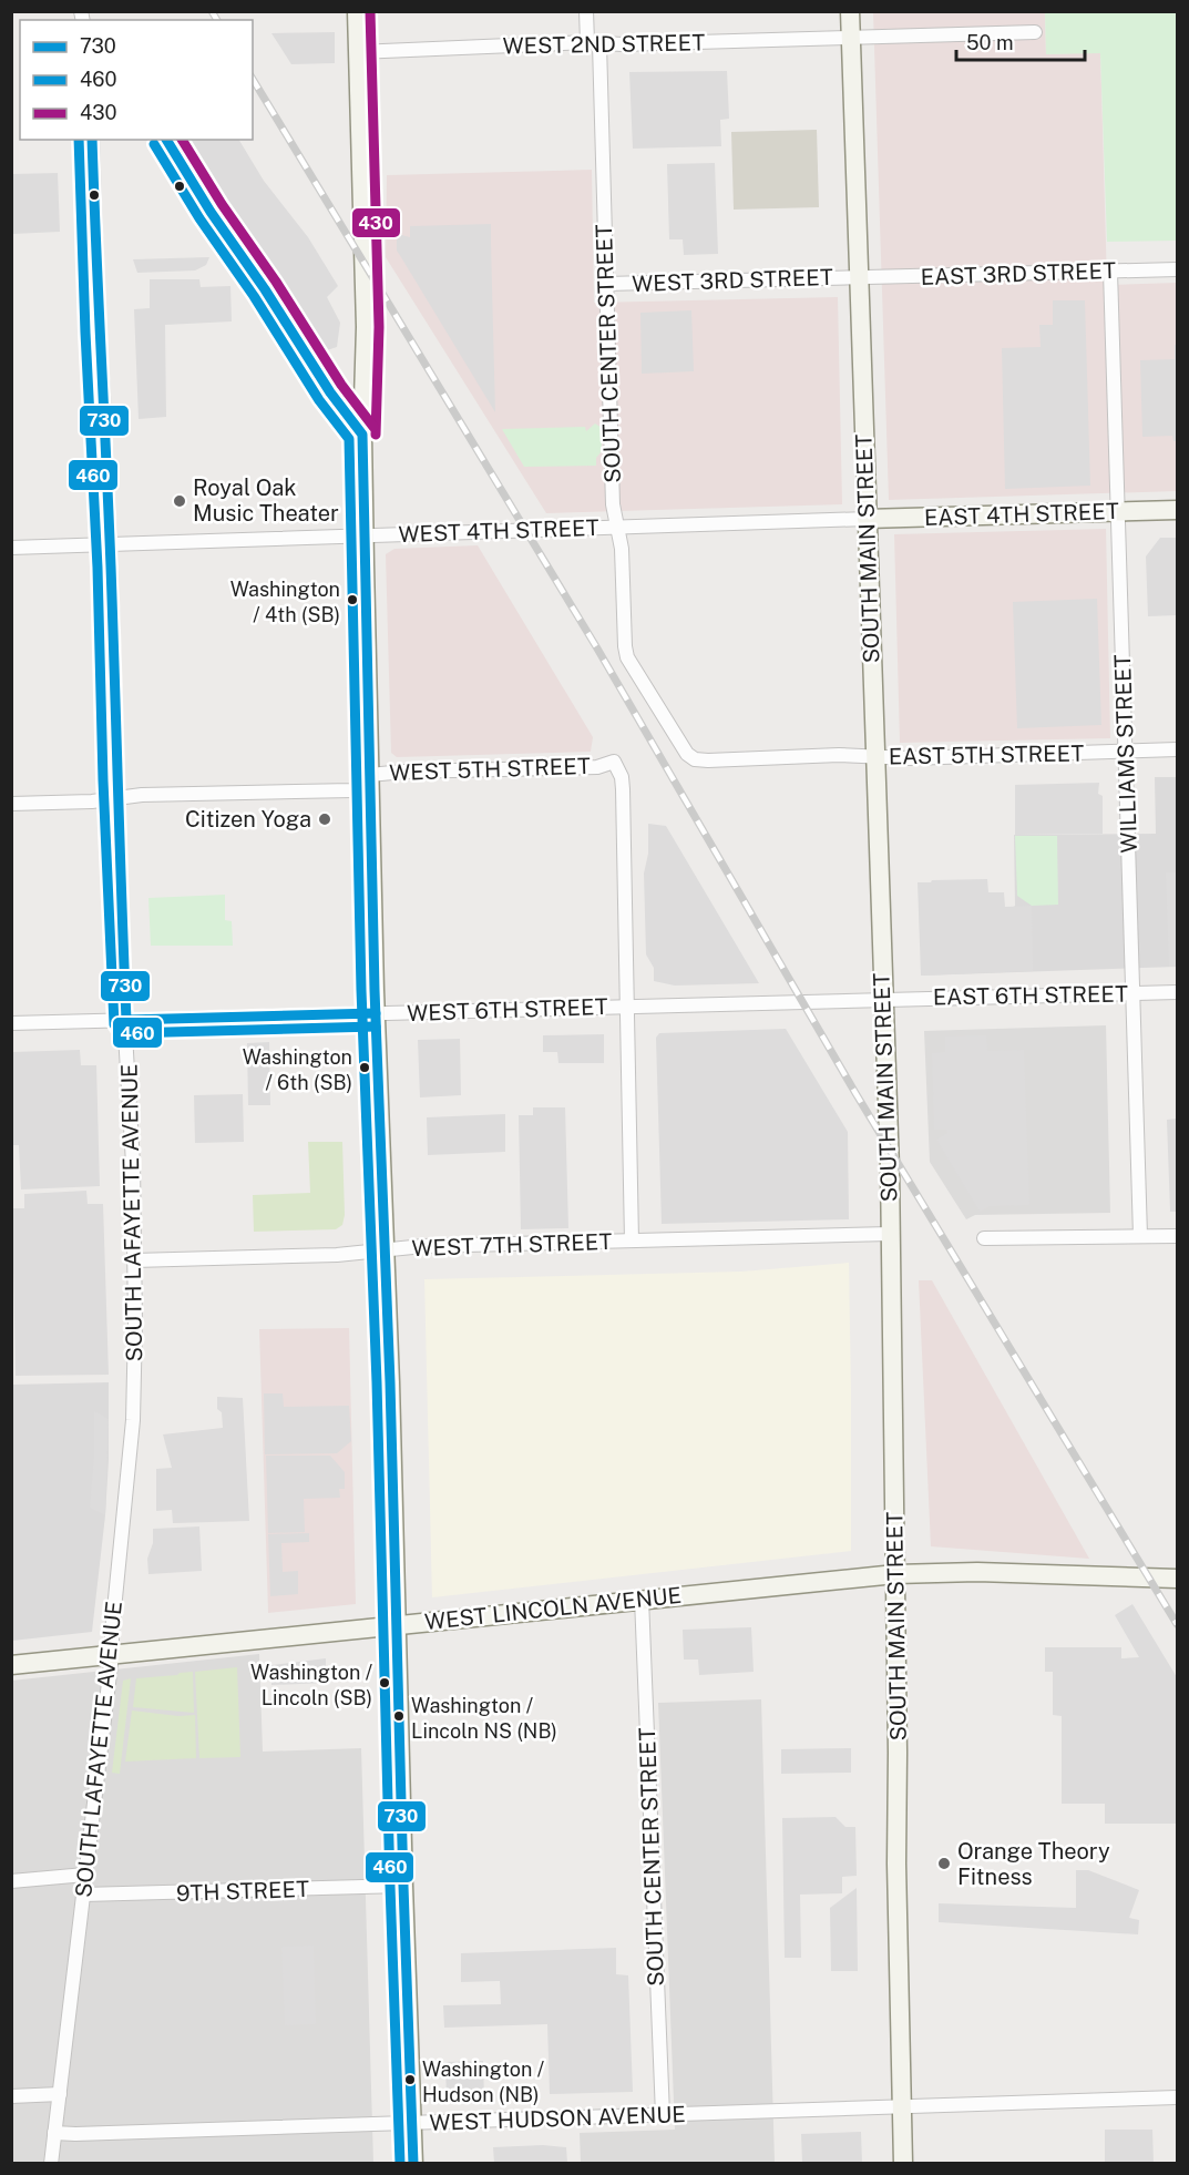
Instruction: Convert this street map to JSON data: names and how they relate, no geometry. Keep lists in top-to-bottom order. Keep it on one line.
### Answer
{"streets":{"main road":["EAST 4TH STREET","SOUTH MAIN STREET","WEST LINCOLN AVENUE"],"street":["WEST 2ND STREET","EAST 3RD STREET","WEST 3RD STREET","SOUTH CENTER STREET","WEST 4TH STREET","WILLIAMS STREET","EAST 5TH STREET","WEST 5TH STREET","EAST 6TH STREET","WEST 6TH STREET","SOUTH LAFAYETTE AVENUE","WEST 7TH STREET","9TH STREET","WEST HUDSON AVENUE"]},"crossings":[["WEST 2ND STREET","SOUTH CENTER STREET"],["WEST 2ND STREET","SOUTH MAIN STREET"],["EAST 3RD STREET","WEST 3RD STREET"],["EAST 3RD STREET","SOUTH MAIN STREET"],["EAST 3RD STREET","WILLIAMS STREET"],["WEST 3RD STREET","SOUTH CENTER STREET"],["WEST 3RD STREET","SOUTH MAIN STREET"],["SOUTH CENTER STREET","WEST 4TH STREET"],["SOUTH CENTER STREET","SOUTH MAIN STREET"],["SOUTH CENTER STREET","EAST 5TH STREET"],["SOUTH CENTER STREET","WEST LINCOLN AVENUE"],["SOUTH CENTER STREET","WEST HUDSON AVENUE"],["EAST 4TH STREET","WEST 4TH STREET"],["EAST 4TH STREET","SOUTH MAIN STREET"],["EAST 4TH STREET","WILLIAMS STREET"],["WEST 4TH STREET","SOUTH MAIN STREET"],["WEST 4TH STREET","SOUTH LAFAYETTE AVENUE"],["SOUTH MAIN STREET","EAST 5TH STREET"],["SOUTH MAIN STREET","EAST 6TH STREET"],["SOUTH MAIN STREET","WEST 6TH STREET"],["SOUTH MAIN STREET","WEST 7TH STREET"],["SOUTH MAIN STREET","WEST LINCOLN AVENUE"],["SOUTH MAIN STREET","WEST HUDSON AVENUE"],["WILLIAMS STREET","EAST 5TH STREET"],["WILLIAMS STREET","EAST 6TH STREET"],["WEST 5TH STREET","WEST 6TH STREET"],["WEST 5TH STREET","SOUTH LAFAYETTE AVENUE"],["EAST 6TH STREET","WEST 6TH STREET"],["WEST 6TH STREET","SOUTH LAFAYETTE AVENUE"],["SOUTH LAFAYETTE AVENUE","WEST 7TH STREET"],["SOUTH LAFAYETTE AVENUE","WEST LINCOLN AVENUE"],["SOUTH LAFAYETTE AVENUE","9TH STREET"],["SOUTH LAFAYETTE AVENUE","WEST HUDSON AVENUE"]],"places":["Royal Oak Music Theater","Washington / 4th (SB)","Citizen Yoga","Washington / 6th (SB)","Washington / Lincoln (SB)","Washington / Lincoln NS (NB)","Orange Theory Fitness","Washington / Hudson (NB)"],"lines":["transit line 430","transit line 730","transit line 460"],"legend":["730","460","430"],"scale_bar":"50 m"}
